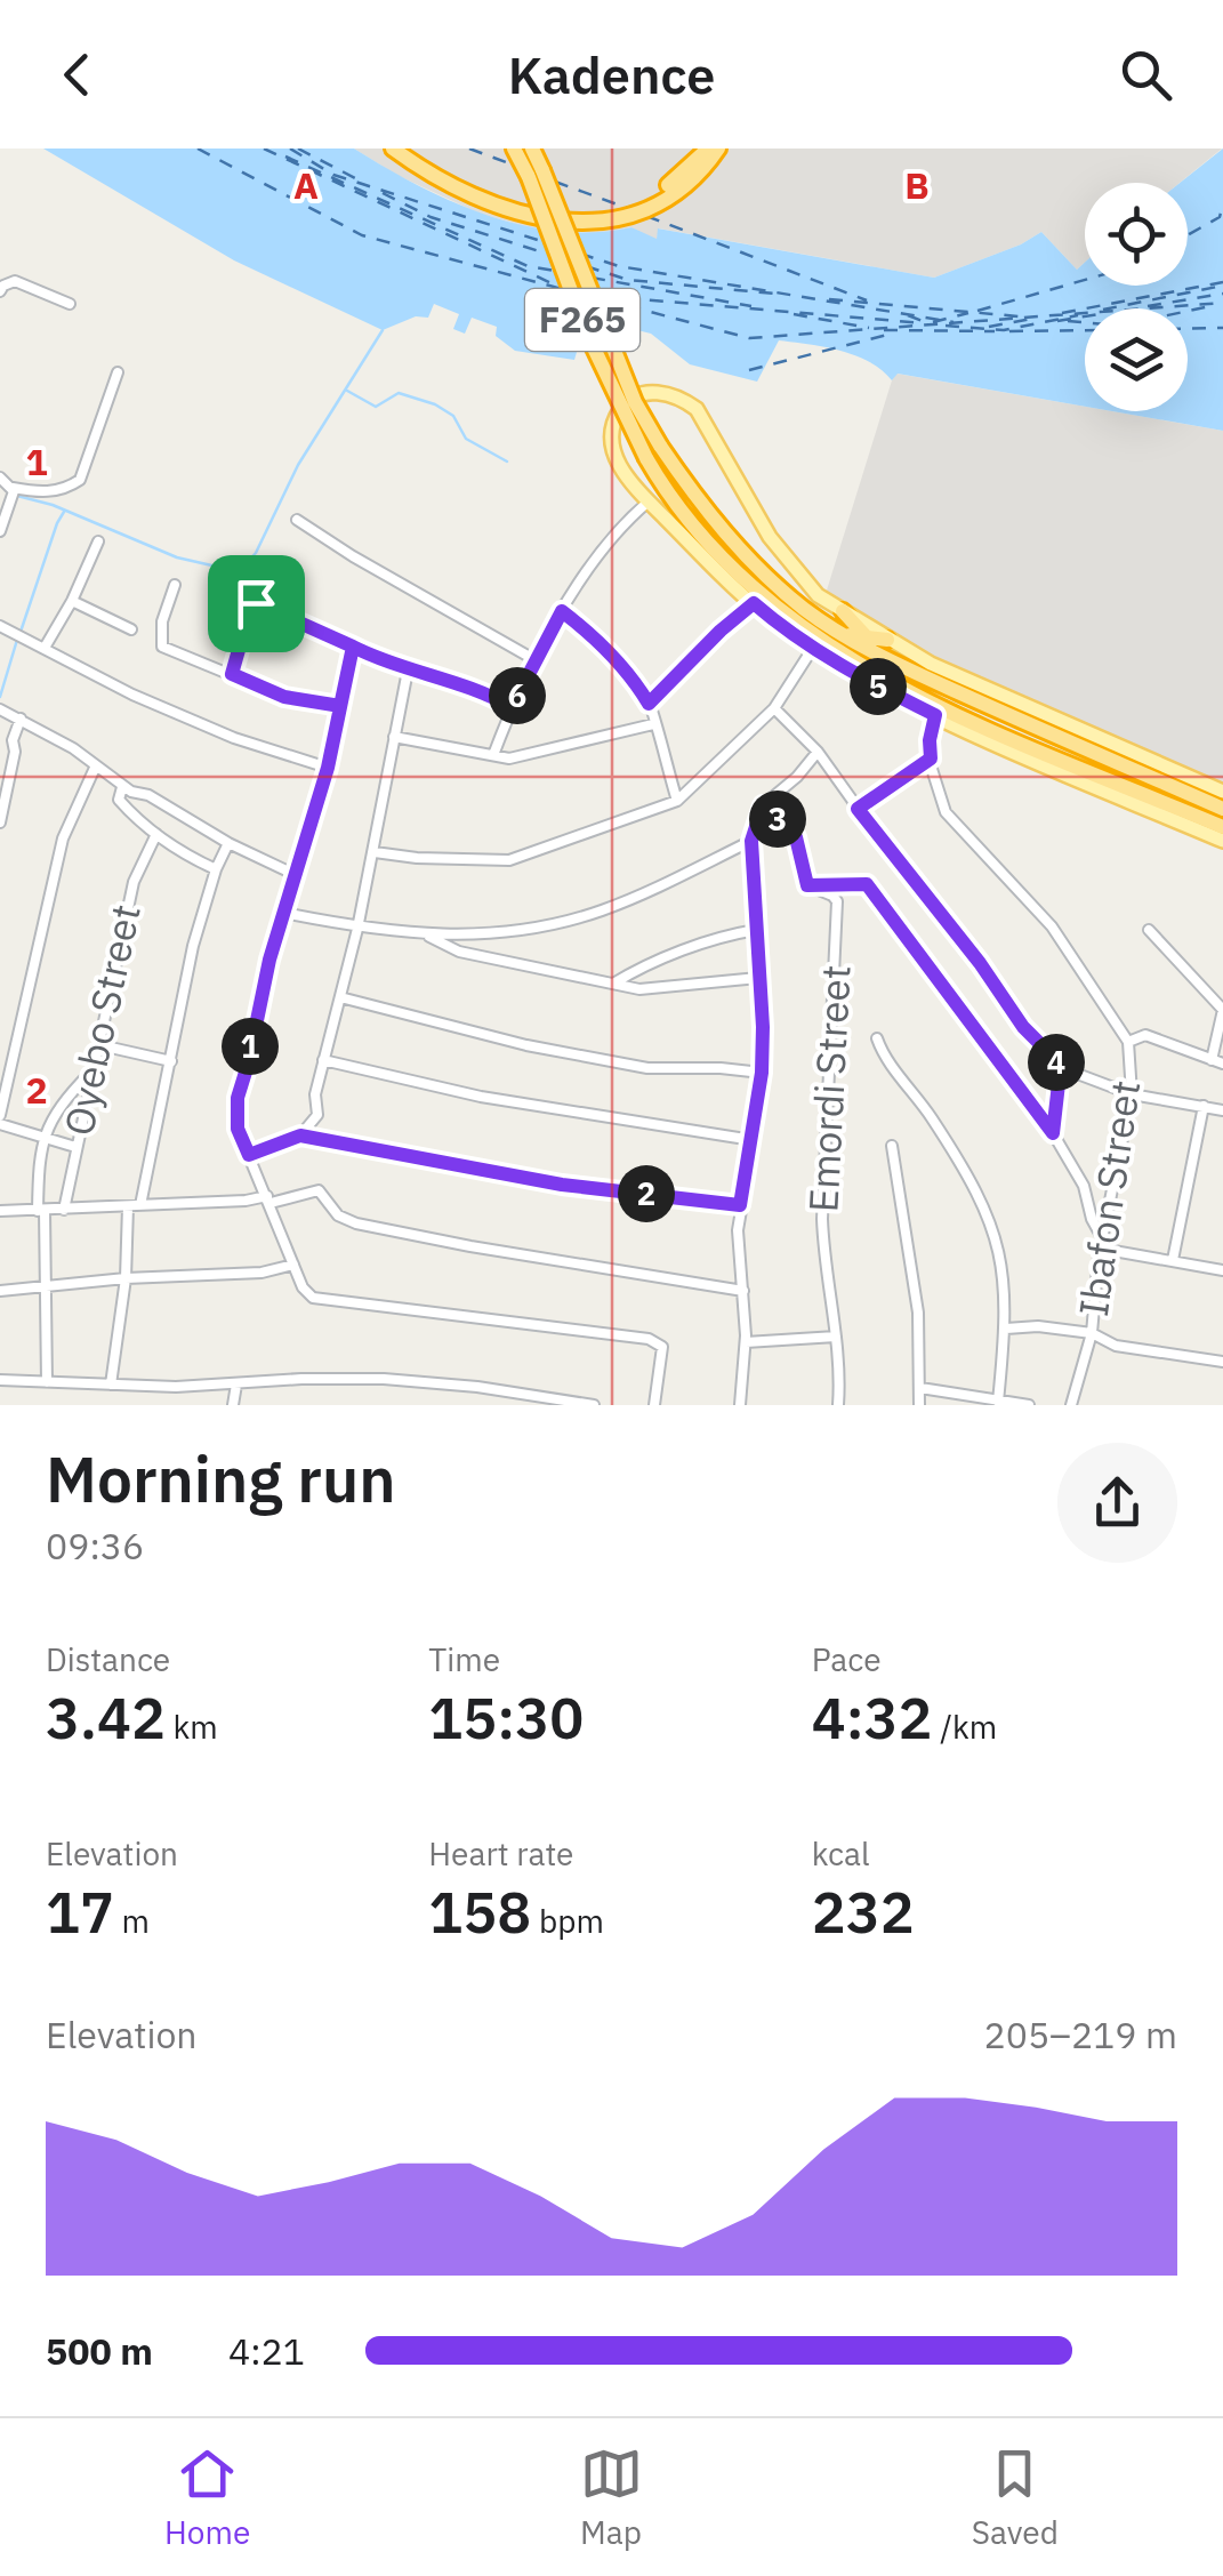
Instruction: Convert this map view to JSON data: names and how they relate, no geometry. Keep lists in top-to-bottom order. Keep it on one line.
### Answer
{"streets":{"highway":["F265"],"street":["Oyebo Street","Emordi Street","Ibafon Street"]},"page":{"header":"Kadence","pins":["5","6","3","1","4","2"],"heading":["Morning run","09:36"],"stats":[["Distance","3.42 km"],["Time","15:30"],["Pace","4:32 /km"],["Elevation","17 m"],["Heart rate","158 bpm"],["kcal","232"]],"chart":["Elevation","205–219 m"],"list":[{"name":"500 m","note":"4:21"}],"tabs":["Home","Map","Saved"]},"grid":{"columns":["A","B"],"rows":["1","2"]}}
